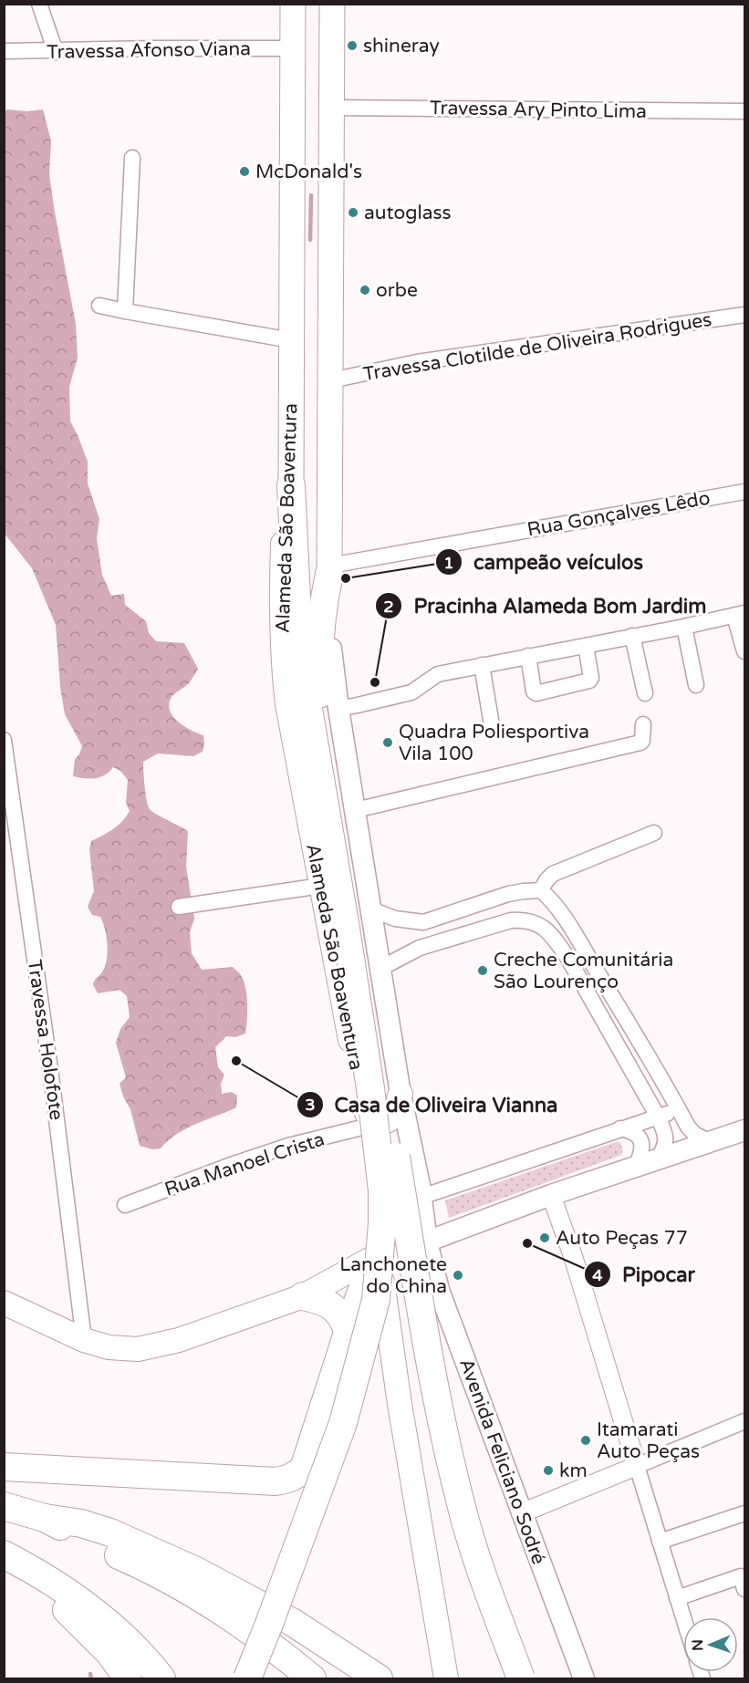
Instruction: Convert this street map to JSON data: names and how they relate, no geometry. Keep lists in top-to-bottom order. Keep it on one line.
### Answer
{"streets":{"highway":["Alameda São Boaventura"],"main road":["Avenida Feliciano Sodré"],"street":["Travessa Afonso Viana","Travessa Ary Pinto Lima","Travessa Clotilde de Oliveira Rodrigues","Rua Gonçalves Lêdo","Travessa Holofote","Rua Manoel Crista"]},"crossings":[["Travessa Afonso Viana","Alameda São Boaventura"],["Travessa Ary Pinto Lima","Alameda São Boaventura"],["Travessa Clotilde de Oliveira Rodrigues","Alameda São Boaventura"],["Rua Gonçalves Lêdo","Alameda São Boaventura"],["Alameda São Boaventura","Rua Manoel Crista"],["Alameda São Boaventura","Avenida Feliciano Sodré"]],"places":["shineray","McDonald's","autoglass","orbe","campeão veículos","Pracinha Alameda Bom Jardim","Quadra Poliesportiva Vila 100","Creche Comunitária São Lourenço","Casa de Oliveira Vianna","Auto Peças 77","Pipocar","Lanchonete do China","Itamarati Auto Peças","km"],"north":"left"}
